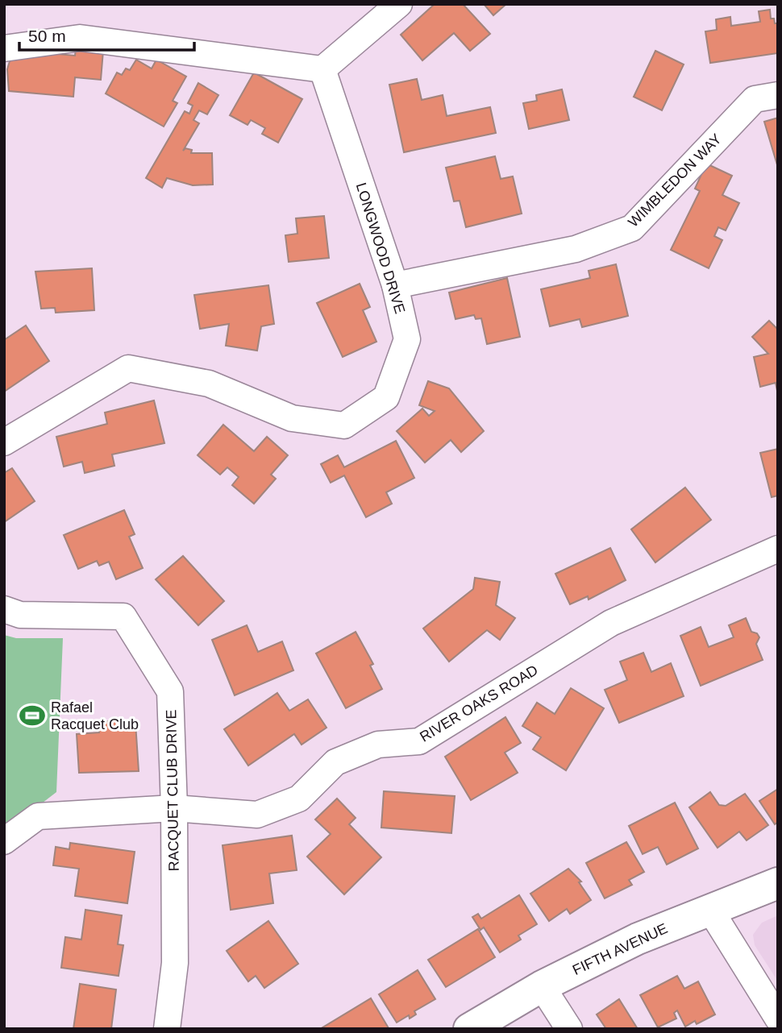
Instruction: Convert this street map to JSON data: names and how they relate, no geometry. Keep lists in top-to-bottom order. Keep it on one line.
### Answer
{"streets":{"street":["WIMBLEDON WAY","LONGWOOD DRIVE","RIVER OAKS ROAD","RACQUET CLUB DRIVE","FIFTH AVENUE"]},"crossings":[["WIMBLEDON WAY","LONGWOOD DRIVE"],["RIVER OAKS ROAD","RACQUET CLUB DRIVE"]],"places":{"sports":["Rafael Racquet Club"]},"scale_bar":"50 m"}
